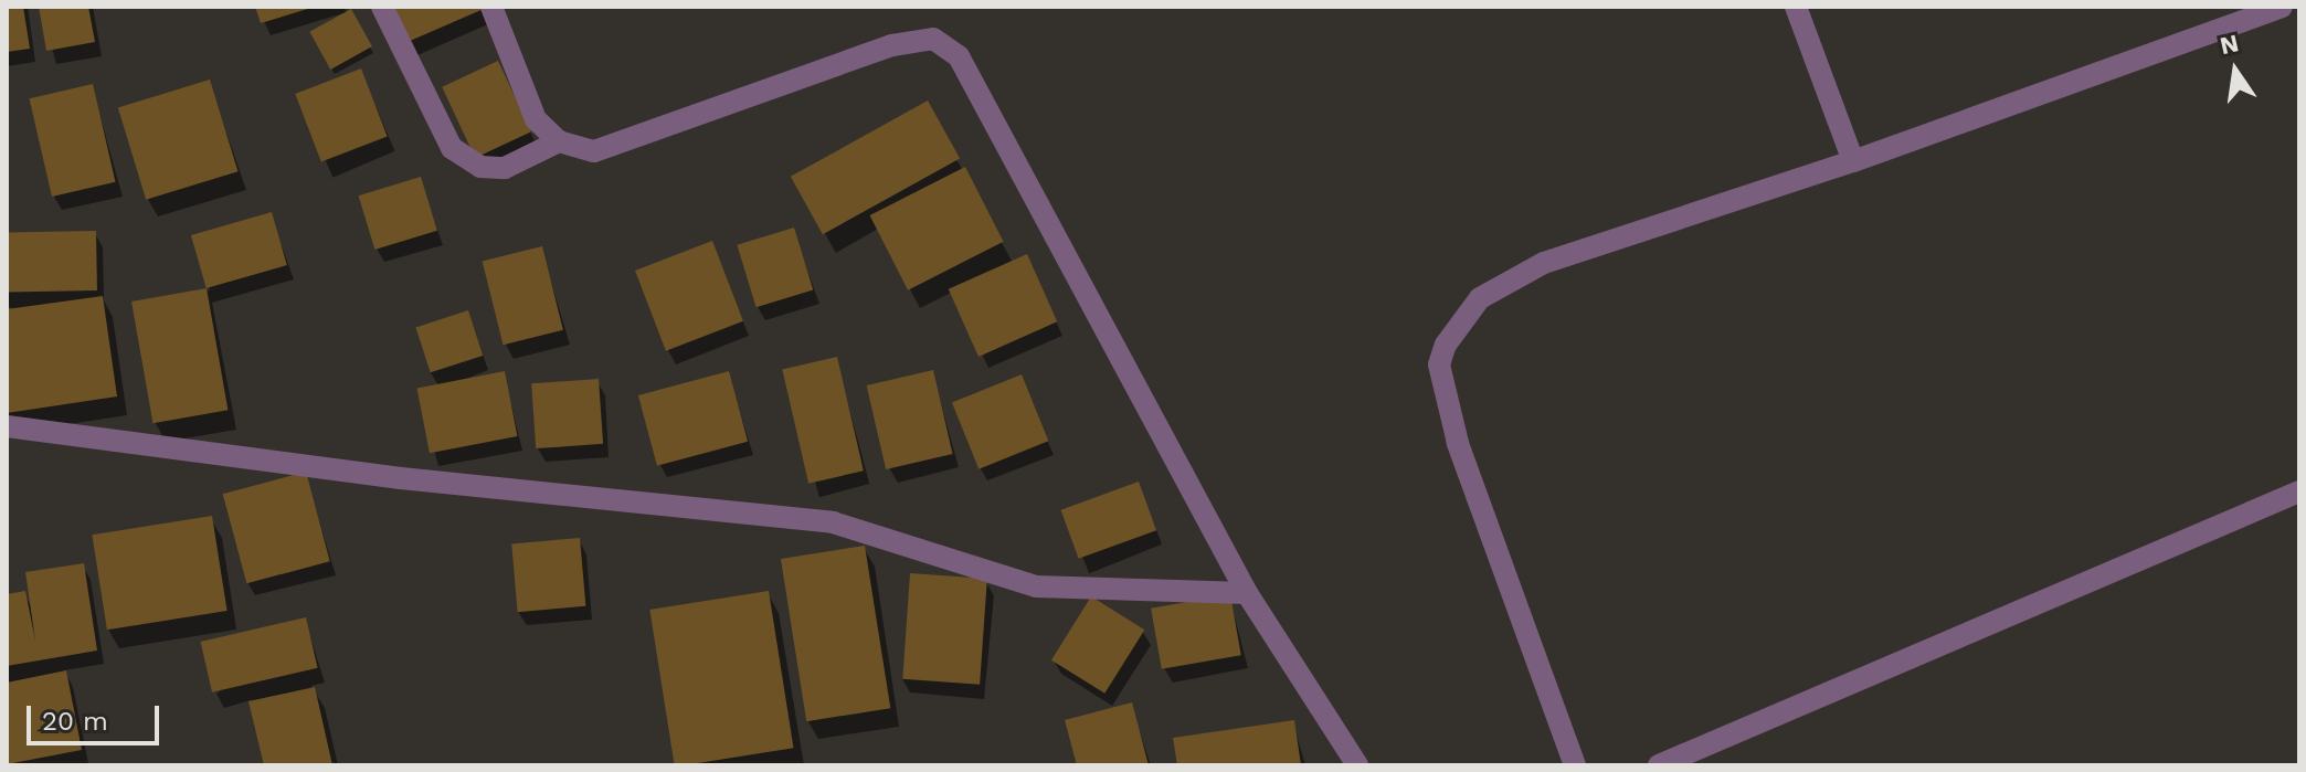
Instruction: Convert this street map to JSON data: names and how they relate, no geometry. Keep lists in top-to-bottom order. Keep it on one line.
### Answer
{"scale_bar":"20 m","north":"top"}
